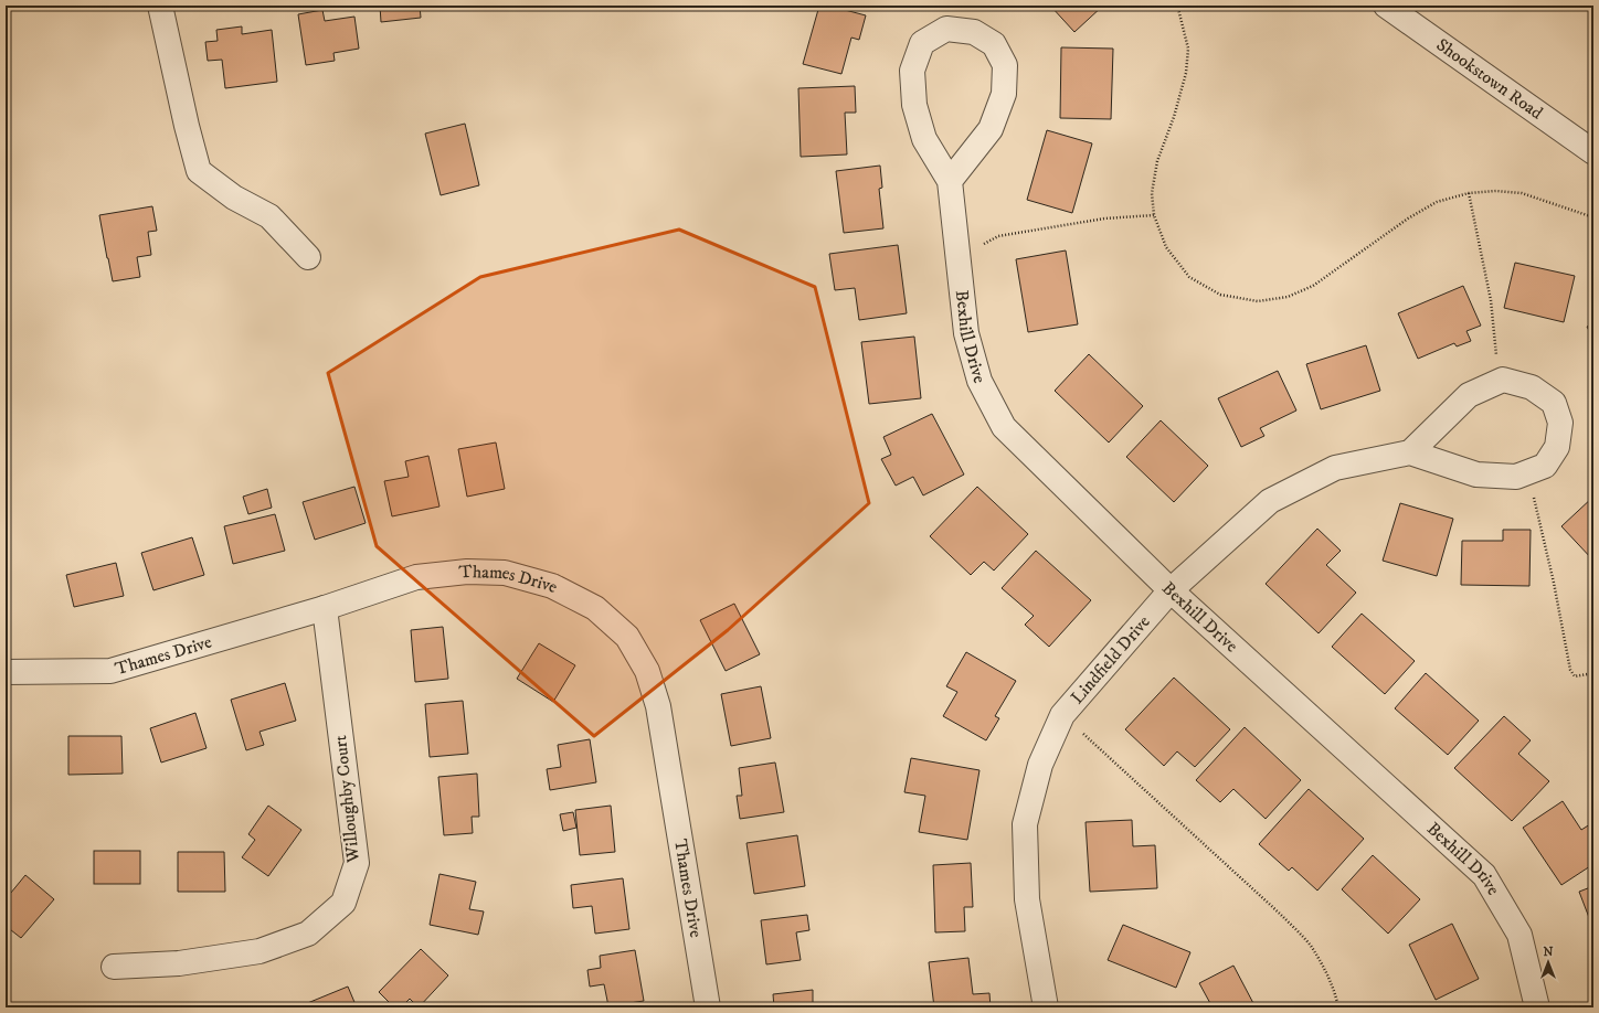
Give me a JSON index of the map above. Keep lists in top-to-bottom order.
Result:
{
  "streets": {
    "street": [
      "Shookstown Road",
      "Bexhill Drive",
      "Thames Drive",
      "Lindfield Drive",
      "Willoughby Court"
    ]
  },
  "crossings": [
    ["Bexhill Drive", "Lindfield Drive"],
    ["Thames Drive", "Willoughby Court"]
  ],
  "north": "top"
}
